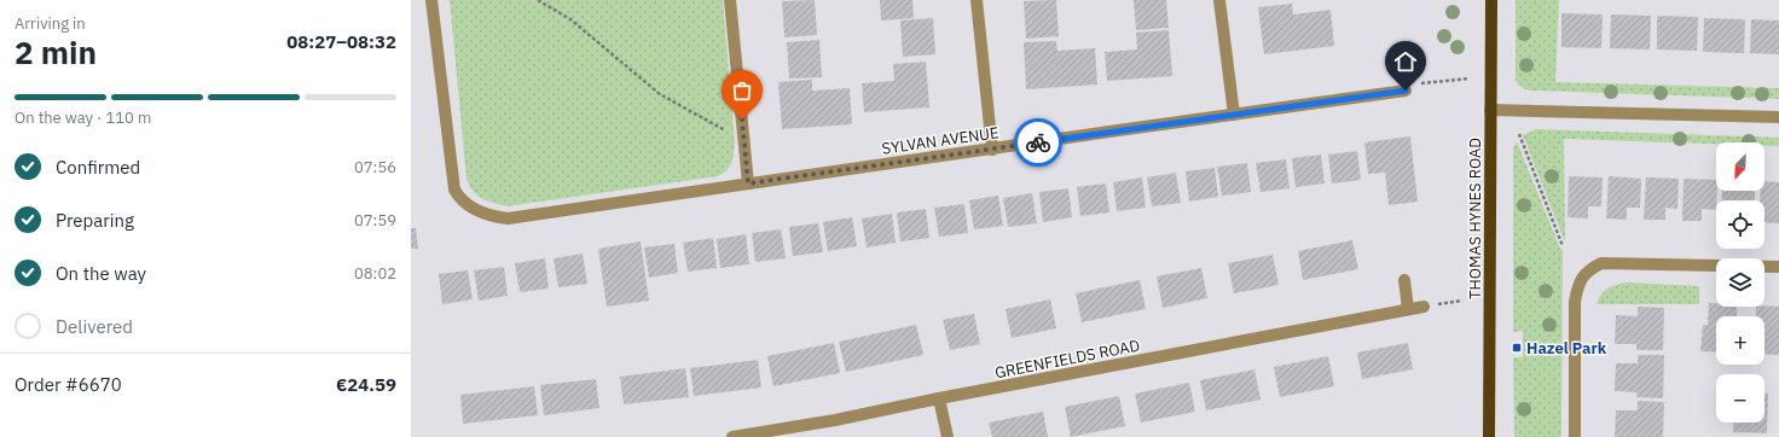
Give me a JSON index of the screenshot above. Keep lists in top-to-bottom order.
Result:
{
  "streets": {
    "main road": ["THOMAS HYNES ROAD"],
    "street": ["SYLVAN AVENUE", "GREENFIELDS ROAD"]
  },
  "places": {
    "transit": ["Hazel Park"]
  },
  "north": "bottom left",
  "page": {
    "heading": ["2 min", "Arriving in", "08:27–08:32"],
    "panel": ["Order #6670", "€24.59"],
    "bar": "On the way · 110 m",
    "list": [
      ["Confirmed", "07:56"],
      ["Preparing", "07:59"],
      ["On the way", "08:02"],
      "Delivered"
    ],
    "map_buttons": ["+", "−"]
  }
}
